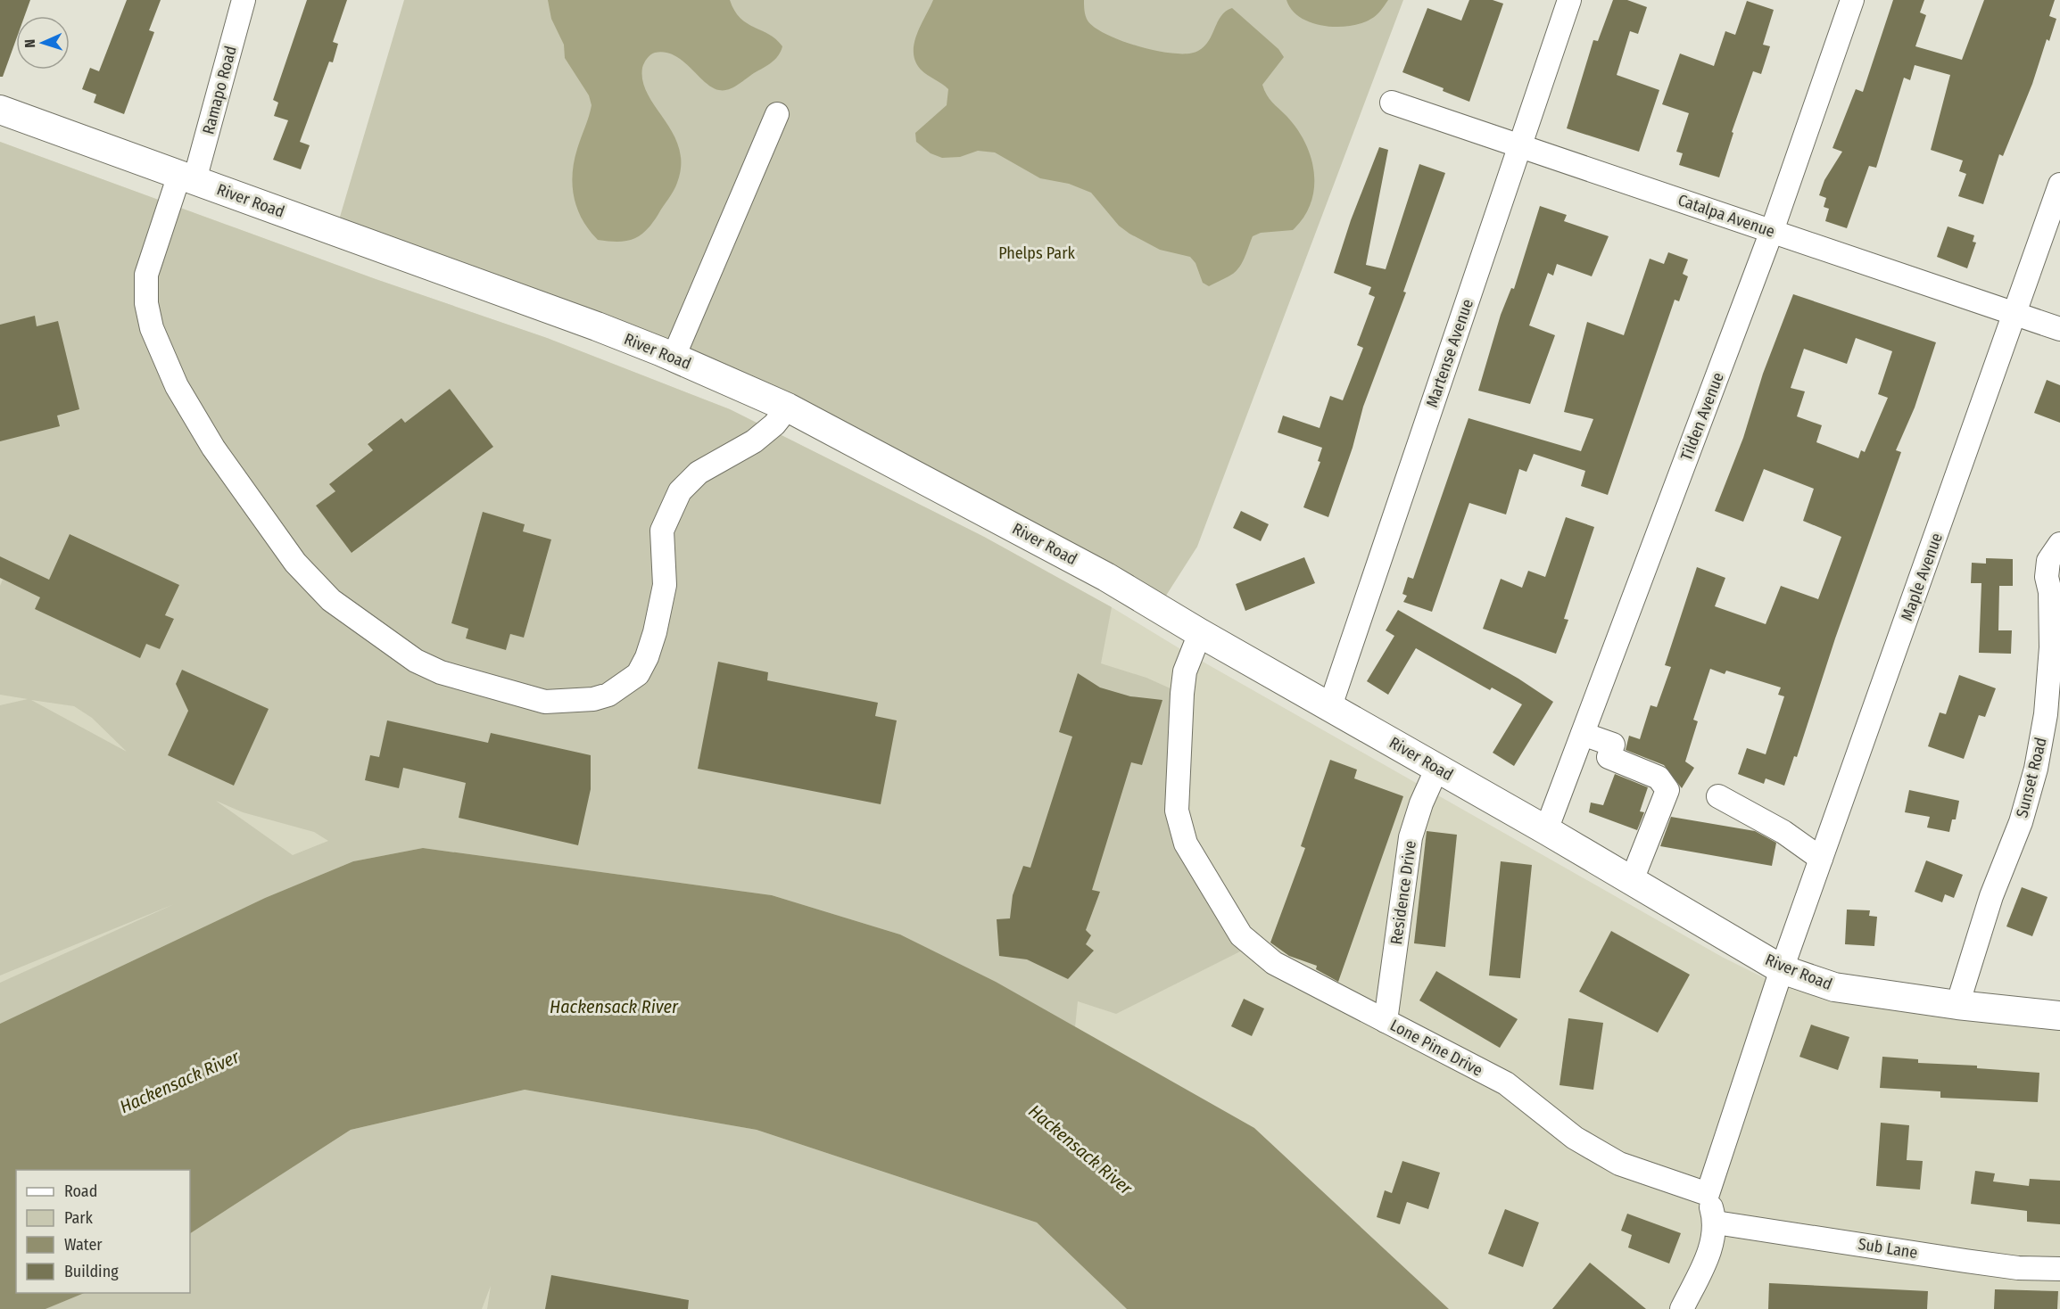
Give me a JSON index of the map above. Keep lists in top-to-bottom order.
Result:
{
  "streets": {
    "main road": ["River Road"],
    "street": [
      "Ramapo Road",
      "Catalpa Avenue",
      "Martense Avenue",
      "Tilden Avenue",
      "Maple Avenue",
      "Sunset Road",
      "Residence Drive",
      "Lone Pine Drive",
      "Sub Lane"
    ]
  },
  "crossings": [
    ["Ramapo Road", "River Road"],
    ["River Road", "Martense Avenue"],
    ["River Road", "Tilden Avenue"],
    ["River Road", "Maple Avenue"],
    ["River Road", "Sunset Road"],
    ["River Road", "Residence Drive"],
    ["River Road", "Lone Pine Drive"],
    ["Catalpa Avenue", "Martense Avenue"],
    ["Catalpa Avenue", "Tilden Avenue"],
    ["Catalpa Avenue", "Maple Avenue"],
    ["Residence Drive", "Lone Pine Drive"]
  ],
  "water": ["Hackensack River"],
  "parks": ["Phelps Park"],
  "legend": [
    "Road",
    "Park",
    "Water",
    "Building"
  ],
  "north": "left"
}
